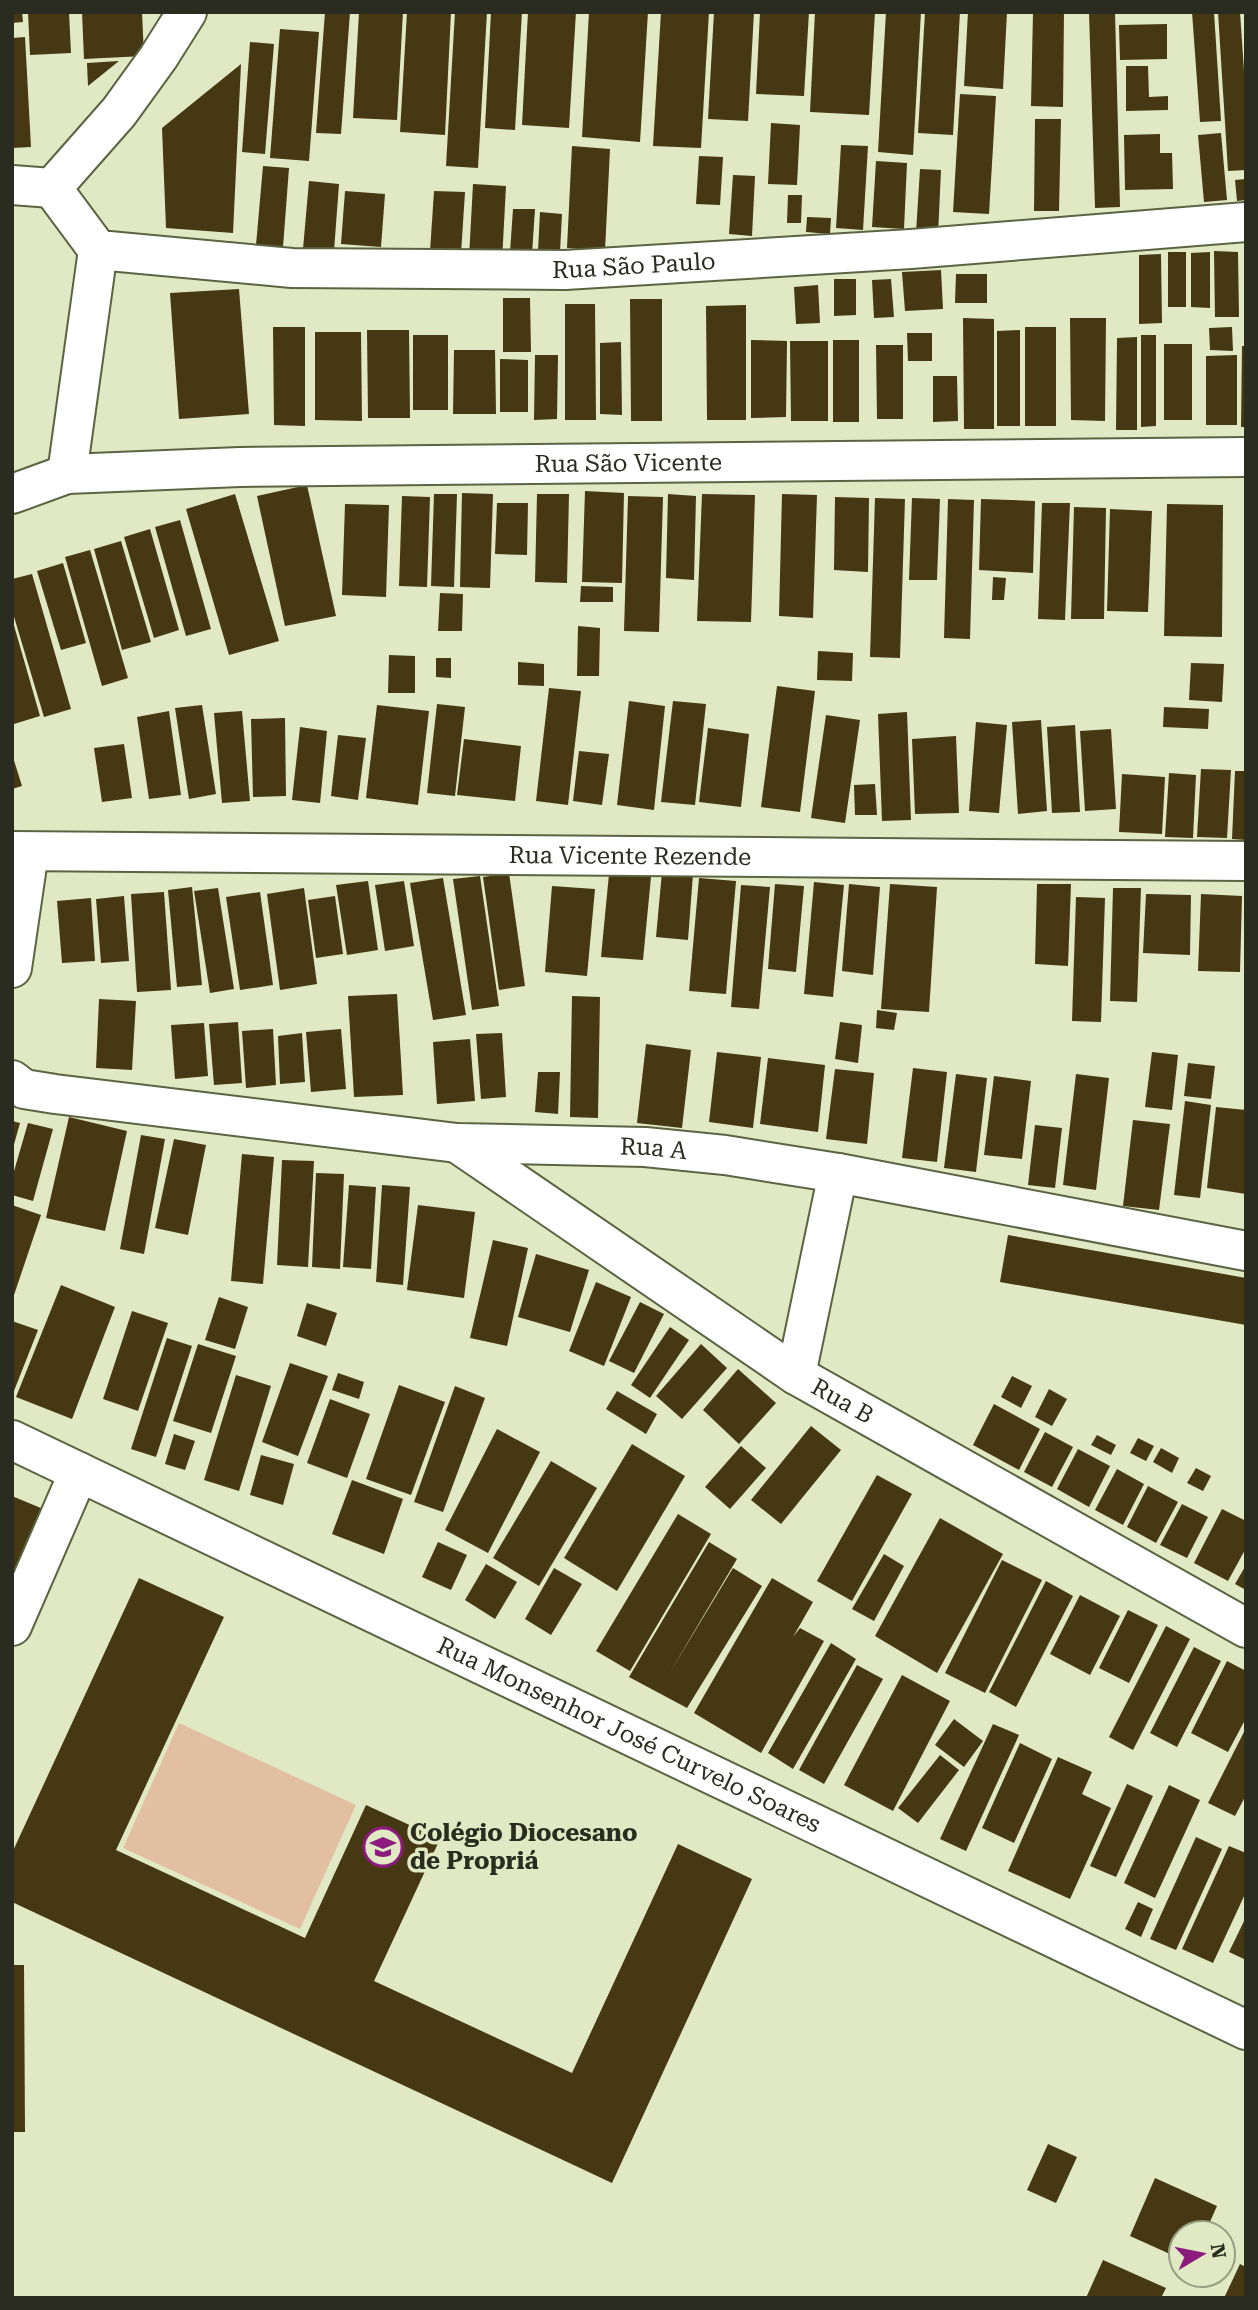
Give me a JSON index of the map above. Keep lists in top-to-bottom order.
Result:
{
  "streets": {
    "street": [
      "Rua São Paulo",
      "Rua São Vicente",
      "Rua Vicente Rezende",
      "Rua A",
      "Rua B",
      "Rua Monsenhor José Curvelo Soares"
    ]
  },
  "crossings": [
    ["Rua A", "Rua B"]
  ],
  "places": {
    "school or university": ["Colégio Diocesano de Propriá"]
  },
  "north": "right"
}
